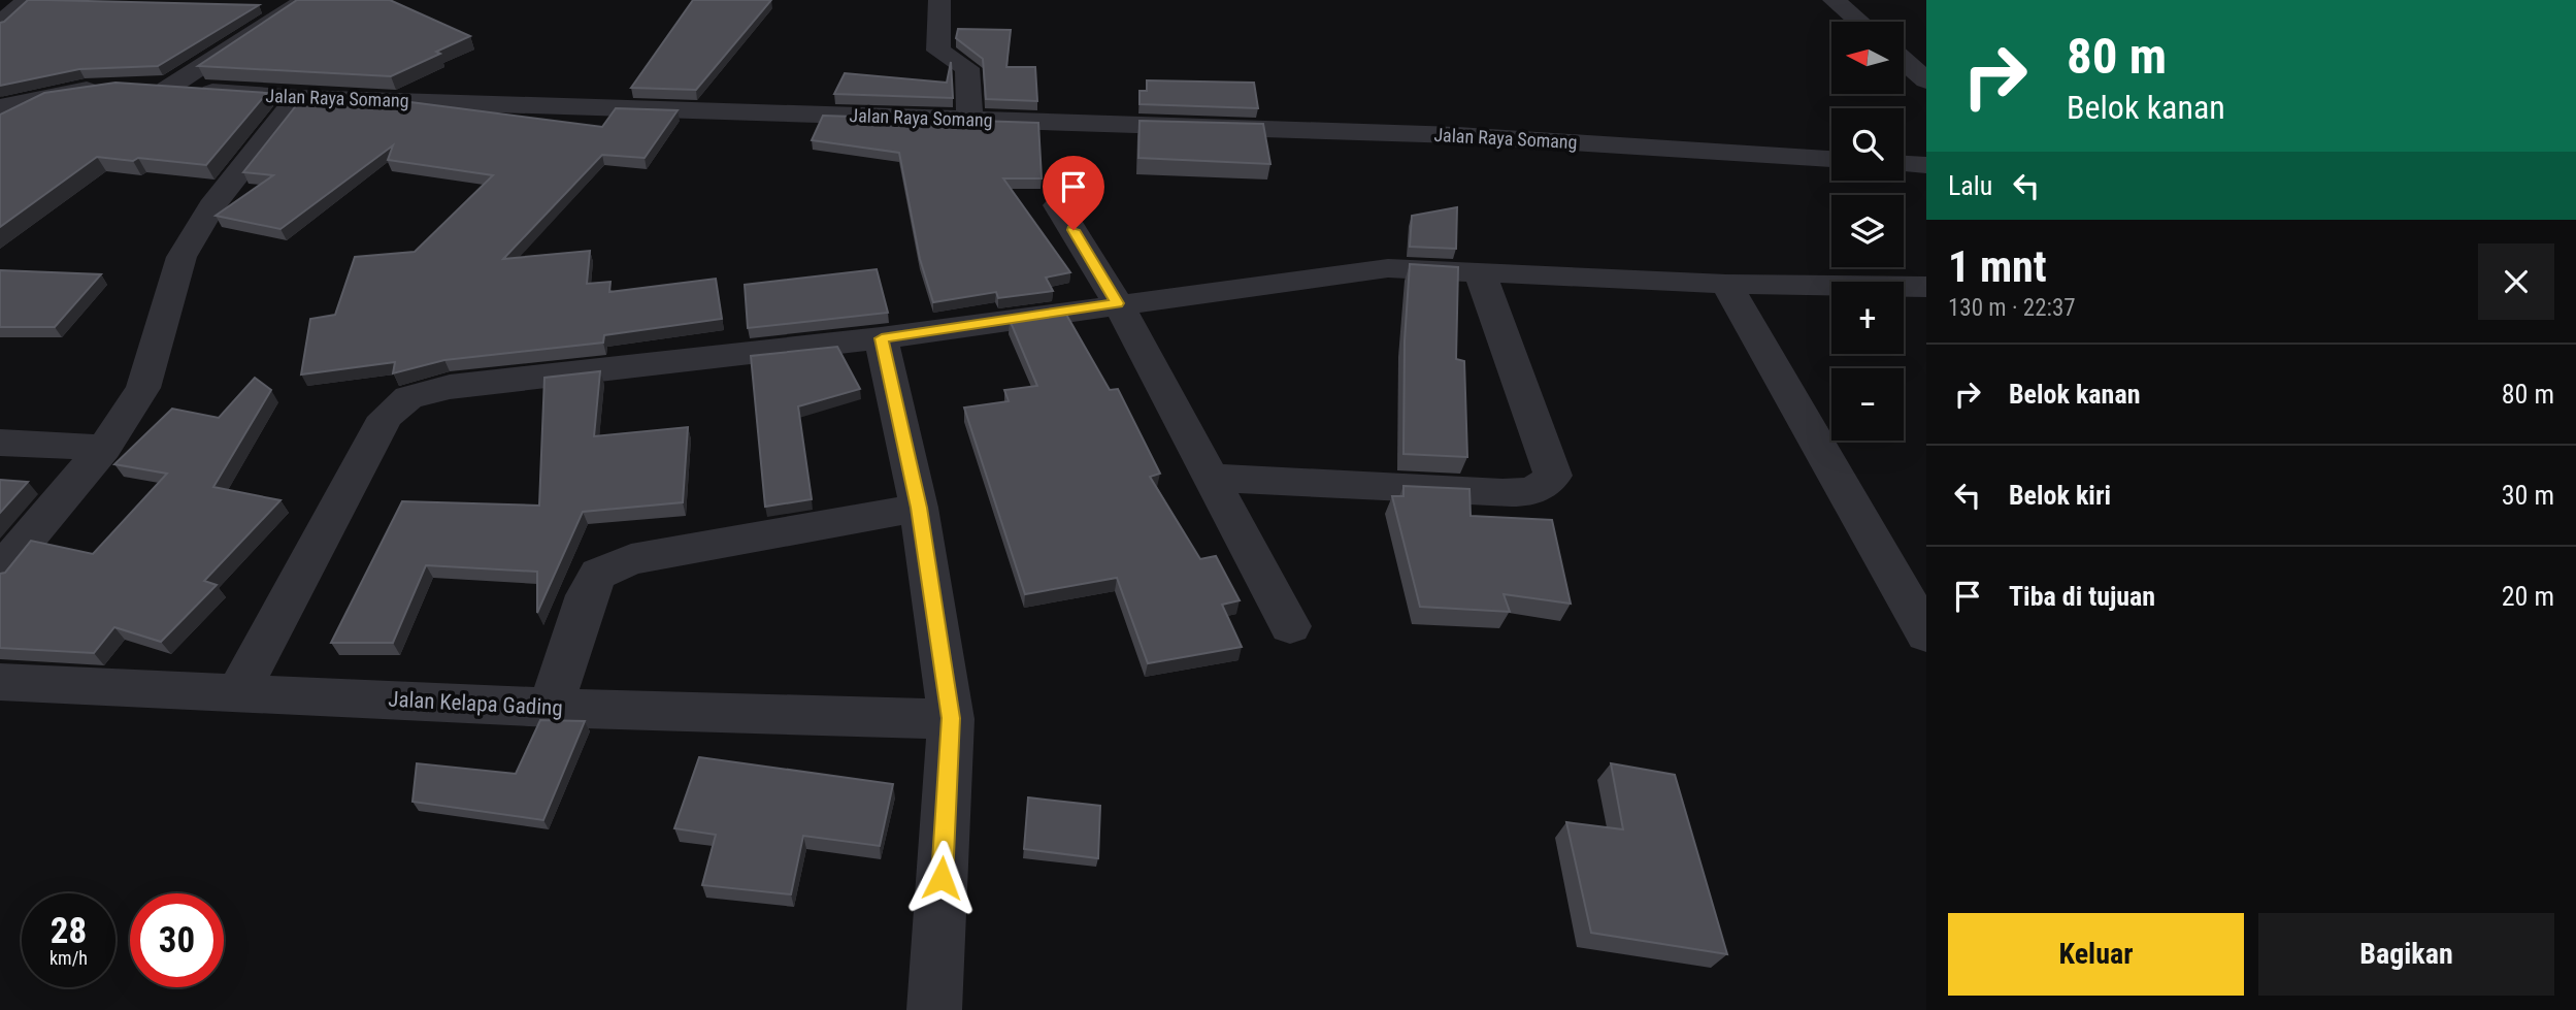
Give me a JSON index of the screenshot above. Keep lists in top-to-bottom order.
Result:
{
  "streets": {
    "street": ["Jalan Raya Somang", "Jalan Kelapa Gading"]
  },
  "north": "left",
  "page": {
    "turn": ["80 m", "Belok kanan"],
    "map_buttons": ["+", "−"],
    "then": "Lalu",
    "heading": ["1 mnt", "130 m · 22:37"],
    "list": [
      {
        "name": "Belok kanan",
        "value": "80 m"
      },
      {
        "name": "Belok kiri",
        "value": "30 m"
      },
      {
        "name": "Tiba di tujuan",
        "value": "20 m"
      }
    ],
    "speed": "28 km/h",
    "limit": "30",
    "buttons": ["Keluar", "Bagikan"]
  }
}
